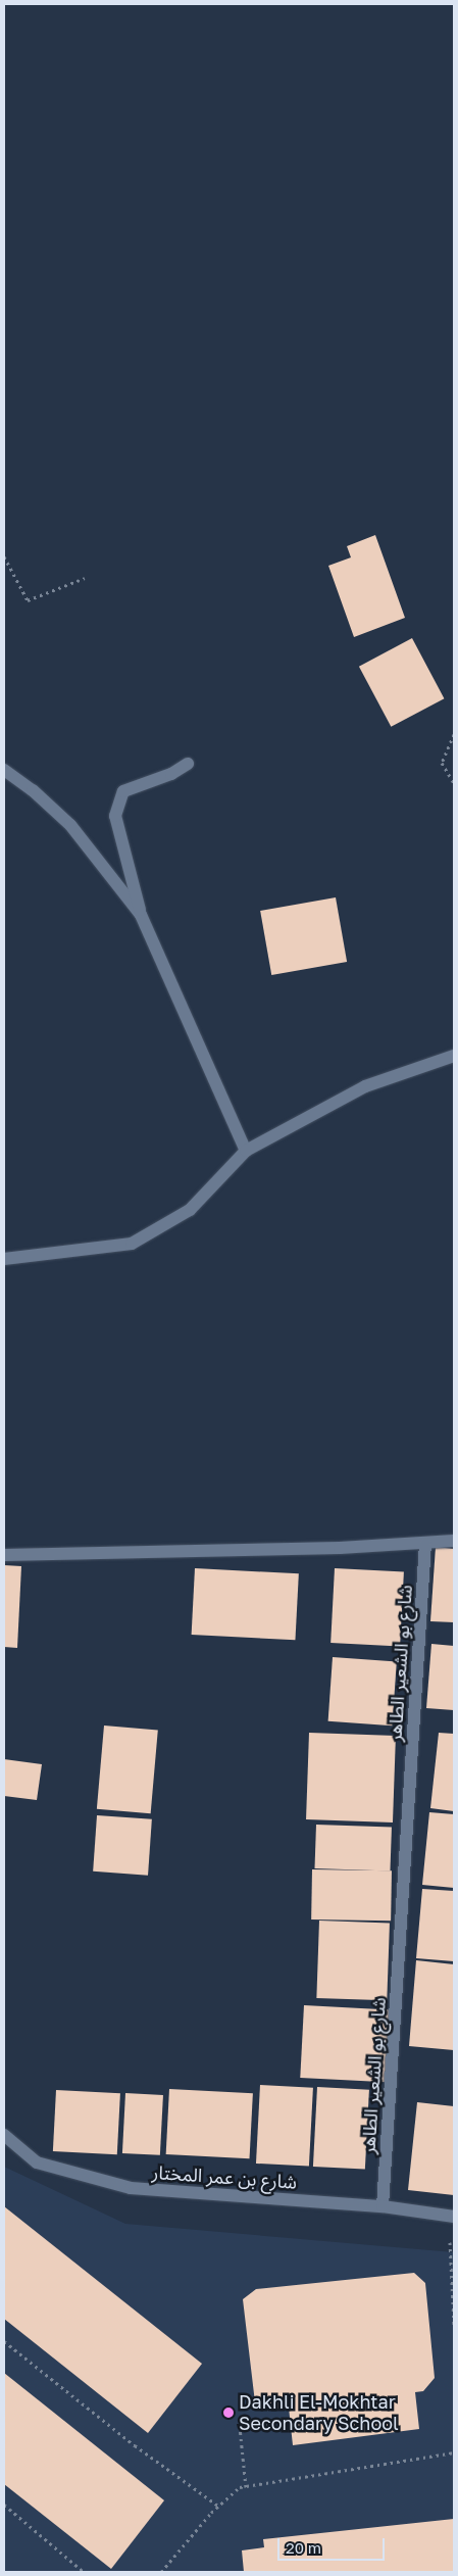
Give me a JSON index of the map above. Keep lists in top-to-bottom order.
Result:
{
  "streets": {
    "street": ["شارع بو الشعير الطاهر", "شارع بن عمر المختار"]
  },
  "crossings": [
    ["شارع بو الشعير الطاهر", "شارع بن عمر المختار"]
  ],
  "places": ["Dakhli El-Mokhtar Secondary School"],
  "scale_bar": "20 m"
}
